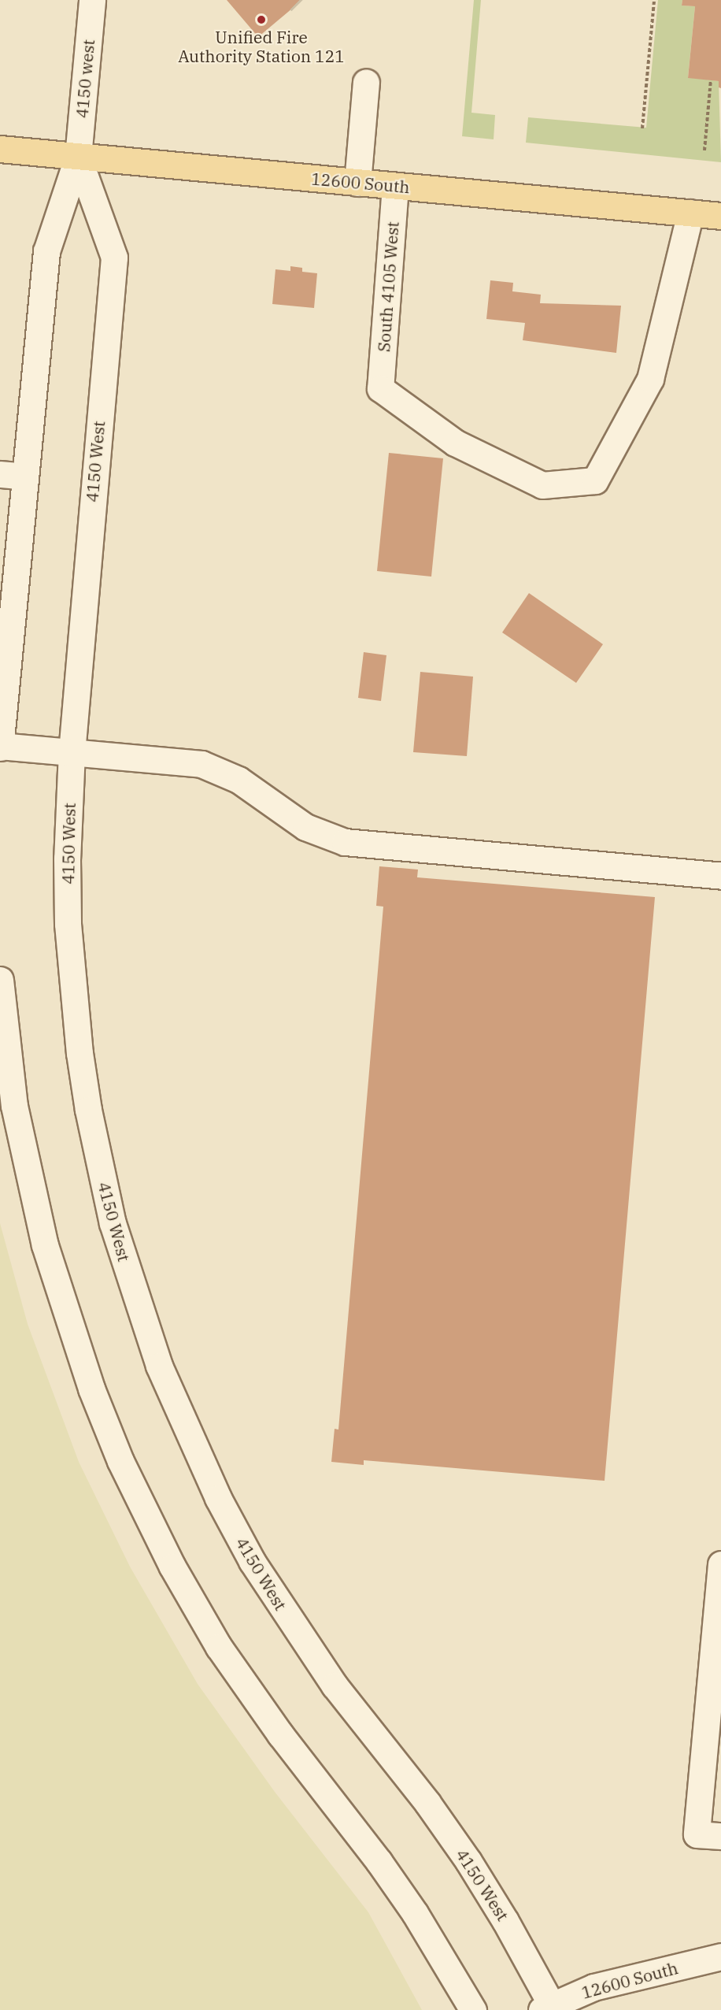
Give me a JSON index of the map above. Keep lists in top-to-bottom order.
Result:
{
  "streets": {
    "main road": ["12600 South"],
    "street": ["4150 west", "South 4105 West", "4150 West"]
  },
  "crossings": [
    ["4150 west", "12600 South"],
    ["4150 west", "4150 West"],
    ["12600 South", "South 4105 West"],
    ["12600 South", "4150 West"]
  ],
  "places": ["Unified Fire Authority Station 121"]
}
